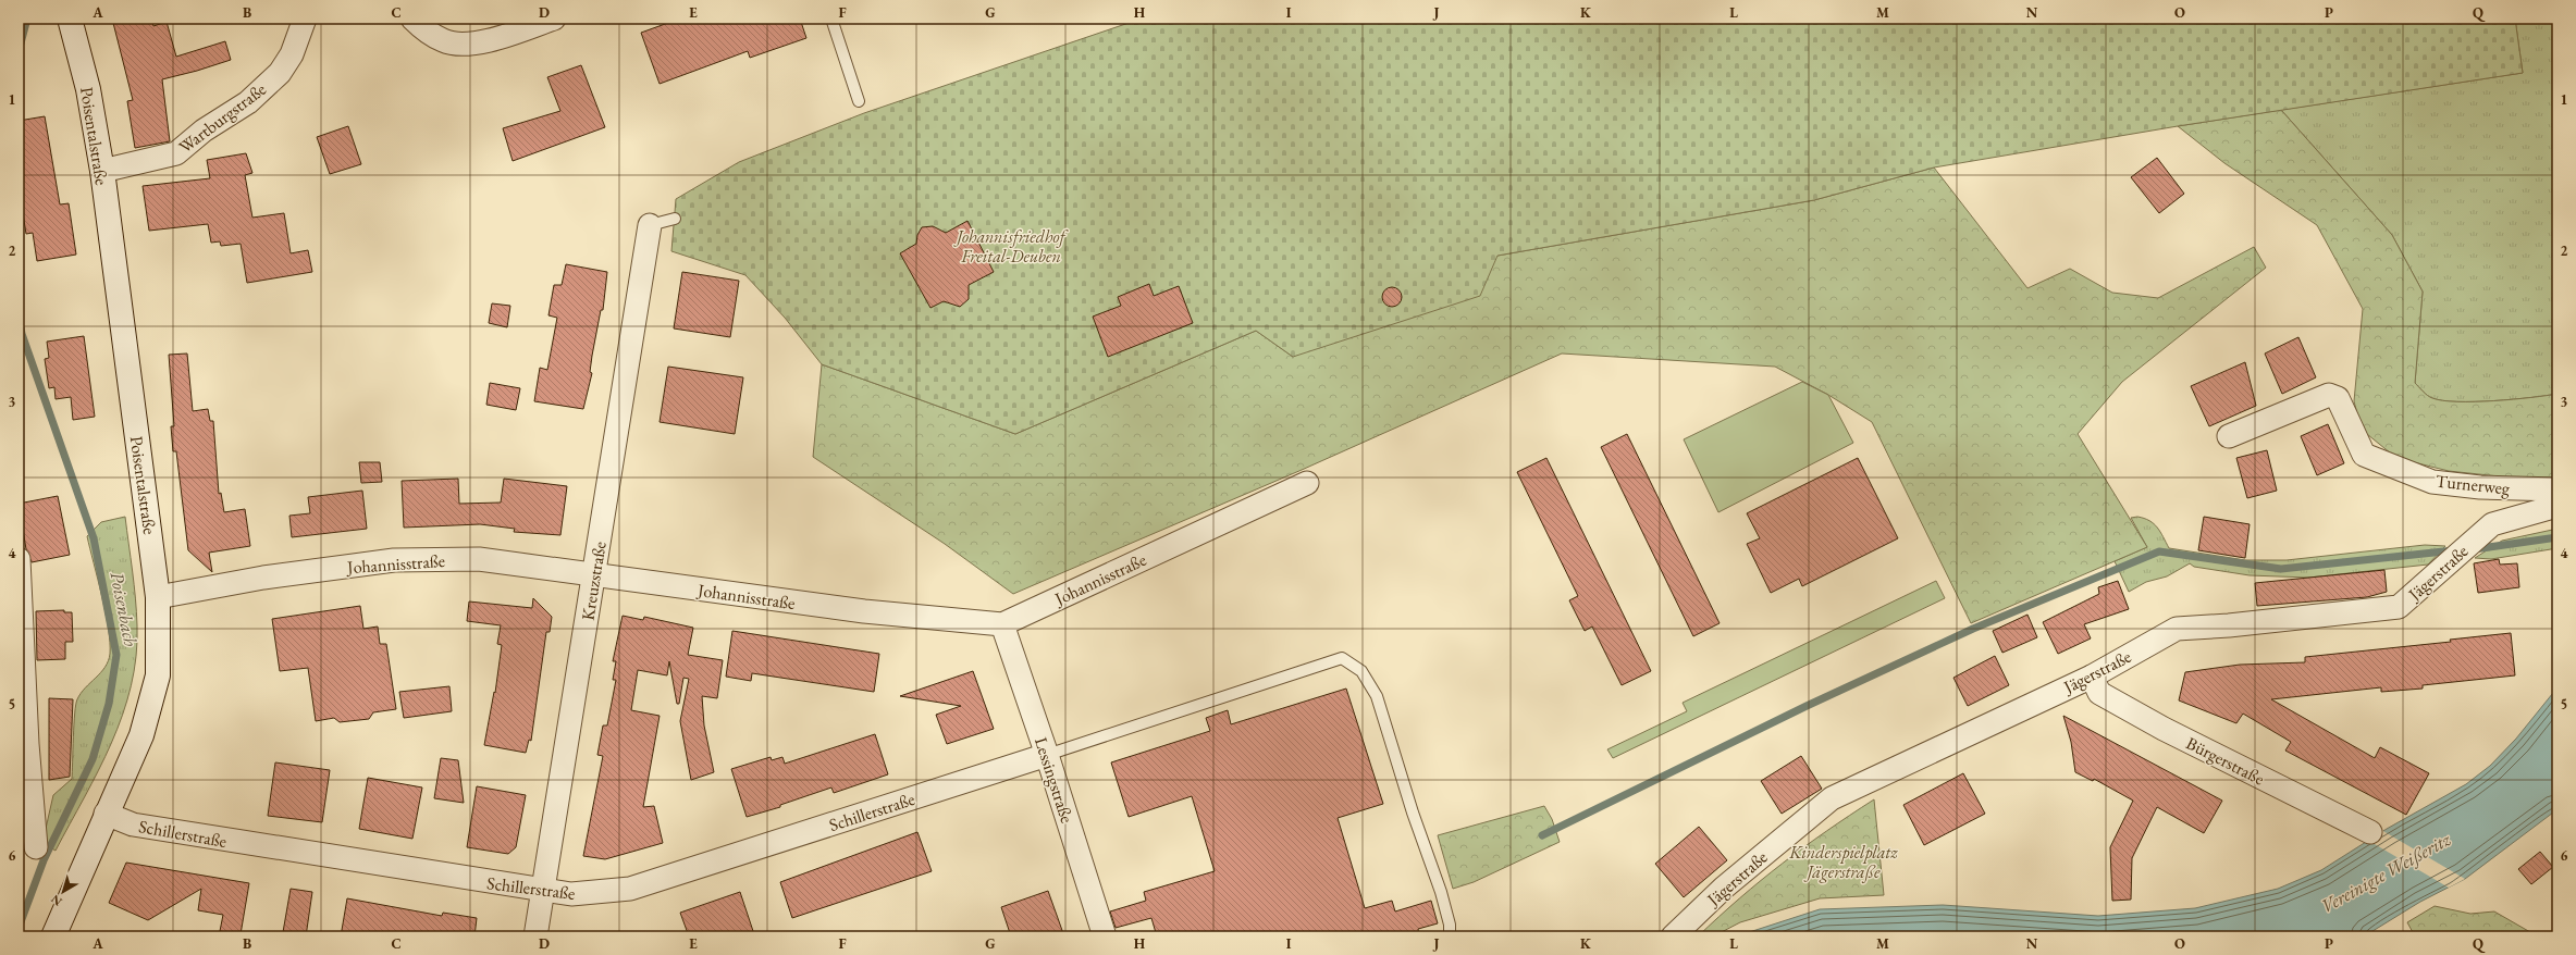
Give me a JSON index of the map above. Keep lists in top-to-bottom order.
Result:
{
  "streets": {
    "main road": ["Poisentalstraße"],
    "street": [
      "Wartburgstraße",
      "Turnerweg",
      "Johannisstraße",
      "Jägerstraße",
      "Kreuzstraße",
      "Bürgerstraße",
      "Lessingstraße",
      "Schillerstraße"
    ]
  },
  "crossings": [
    ["Wartburgstraße", "Poisentalstraße"],
    ["Poisentalstraße", "Johannisstraße"],
    ["Poisentalstraße", "Schillerstraße"],
    ["Johannisstraße", "Kreuzstraße"],
    ["Johannisstraße", "Lessingstraße"],
    ["Jägerstraße", "Bürgerstraße"],
    ["Kreuzstraße", "Schillerstraße"],
    ["Lessingstraße", "Schillerstraße"]
  ],
  "water": ["Poisenbach", "Vereinigte Weißeritz"],
  "parks": ["Johannisfriedhof Freital-Deuben", "Kinderspielplatz Jägerstraße"],
  "north": "bottom left",
  "grid": {
    "columns": [
      "A",
      "B",
      "C",
      "D",
      "E",
      "F",
      "G",
      "H",
      "I",
      "J",
      "K",
      "L",
      "M",
      "N",
      "O",
      "P",
      "Q"
    ],
    "rows": [
      "1",
      "2",
      "3",
      "4",
      "5",
      "6"
    ]
  }
}
